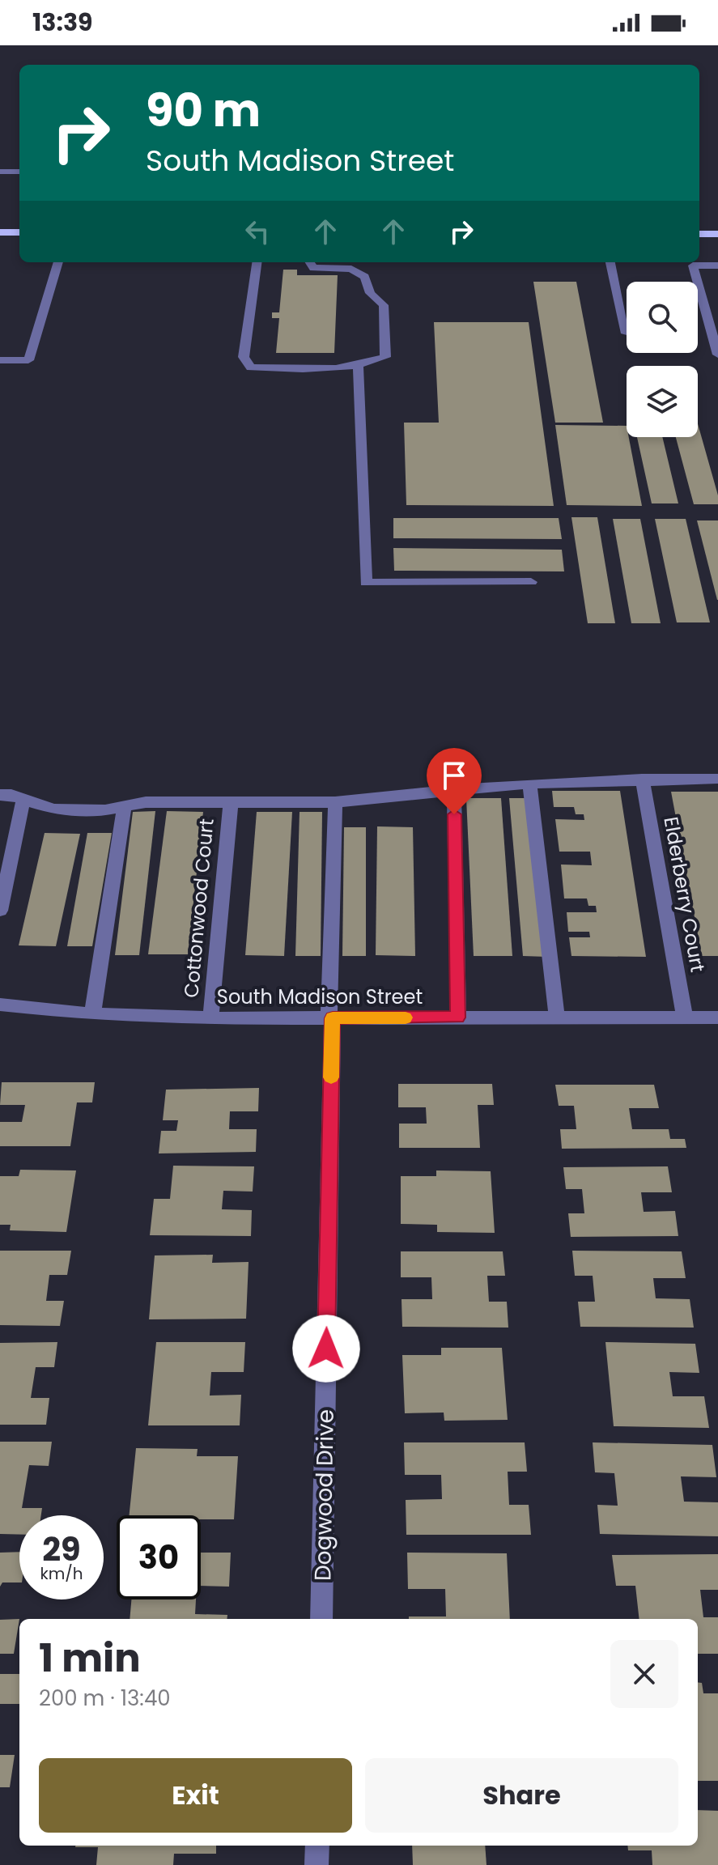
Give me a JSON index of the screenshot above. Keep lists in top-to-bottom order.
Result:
{
  "streets": {
    "street": [
      "Elderberry Court",
      "Cottonwood Court",
      "South Madison Street",
      "Dogwood Drive"
    ]
  },
  "crossings": [
    ["Elderberry Court", "South Madison Street"],
    ["Cottonwood Court", "South Madison Street"],
    ["South Madison Street", "Dogwood Drive"]
  ],
  "page": {
    "status": "13:39",
    "turn": ["90 m", "South Madison Street"],
    "speed": "29 km/h",
    "limit": "30",
    "heading": ["1 min", "200 m · 13:40"],
    "buttons": ["Exit", "Share"]
  }
}
